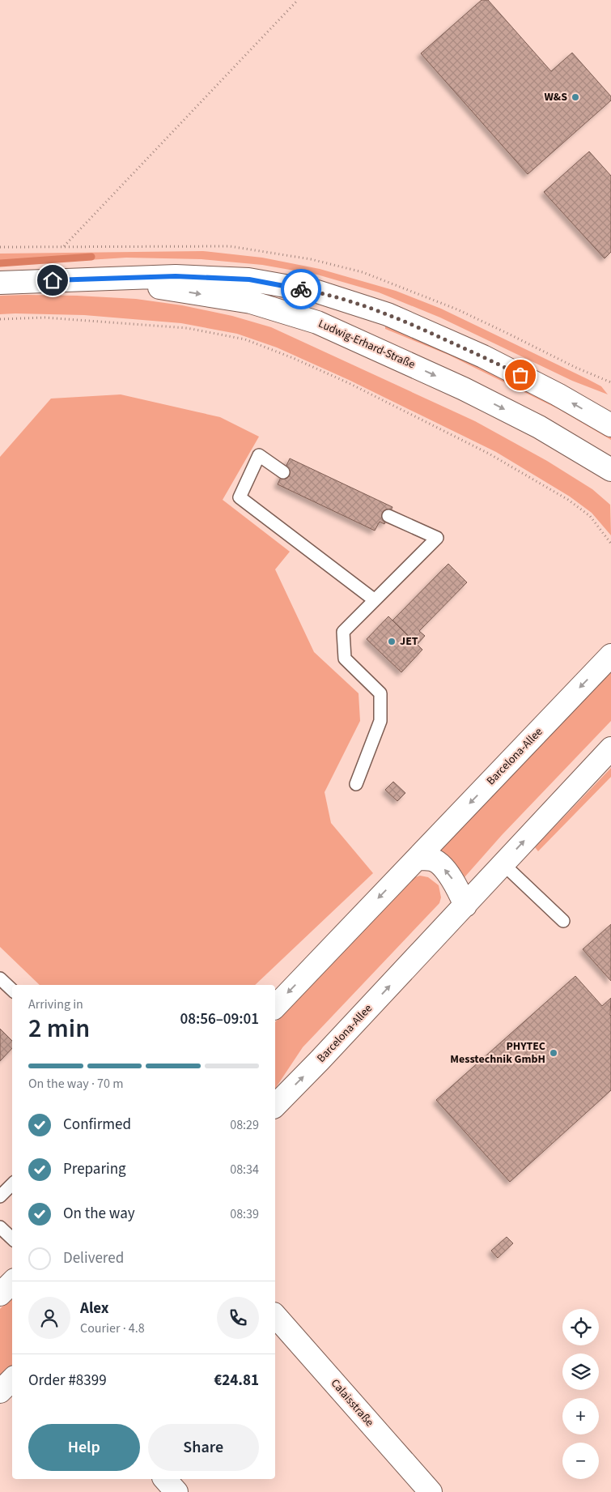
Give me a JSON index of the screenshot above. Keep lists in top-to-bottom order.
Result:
{
  "streets": {
    "street": ["Ludwig-Erhard-Straße", "Barcelona-Allee", "Calaisstraße"]
  },
  "places": ["W&S", "JET", "PHYTEC Messtechnik GmbH"],
  "page": {
    "heading": ["2 min", "Arriving in", "08:56–09:01"],
    "panel": [
      "Alex",
      "Courier · 4.8",
      "Order #8399",
      "€24.81"
    ],
    "bar": "On the way · 70 m",
    "list": [
      ["Confirmed", "08:29"],
      ["Preparing", "08:34"],
      ["On the way", "08:39"],
      "Delivered"
    ],
    "map_buttons": ["+", "−"],
    "buttons": ["Help", "Share"]
  }
}
